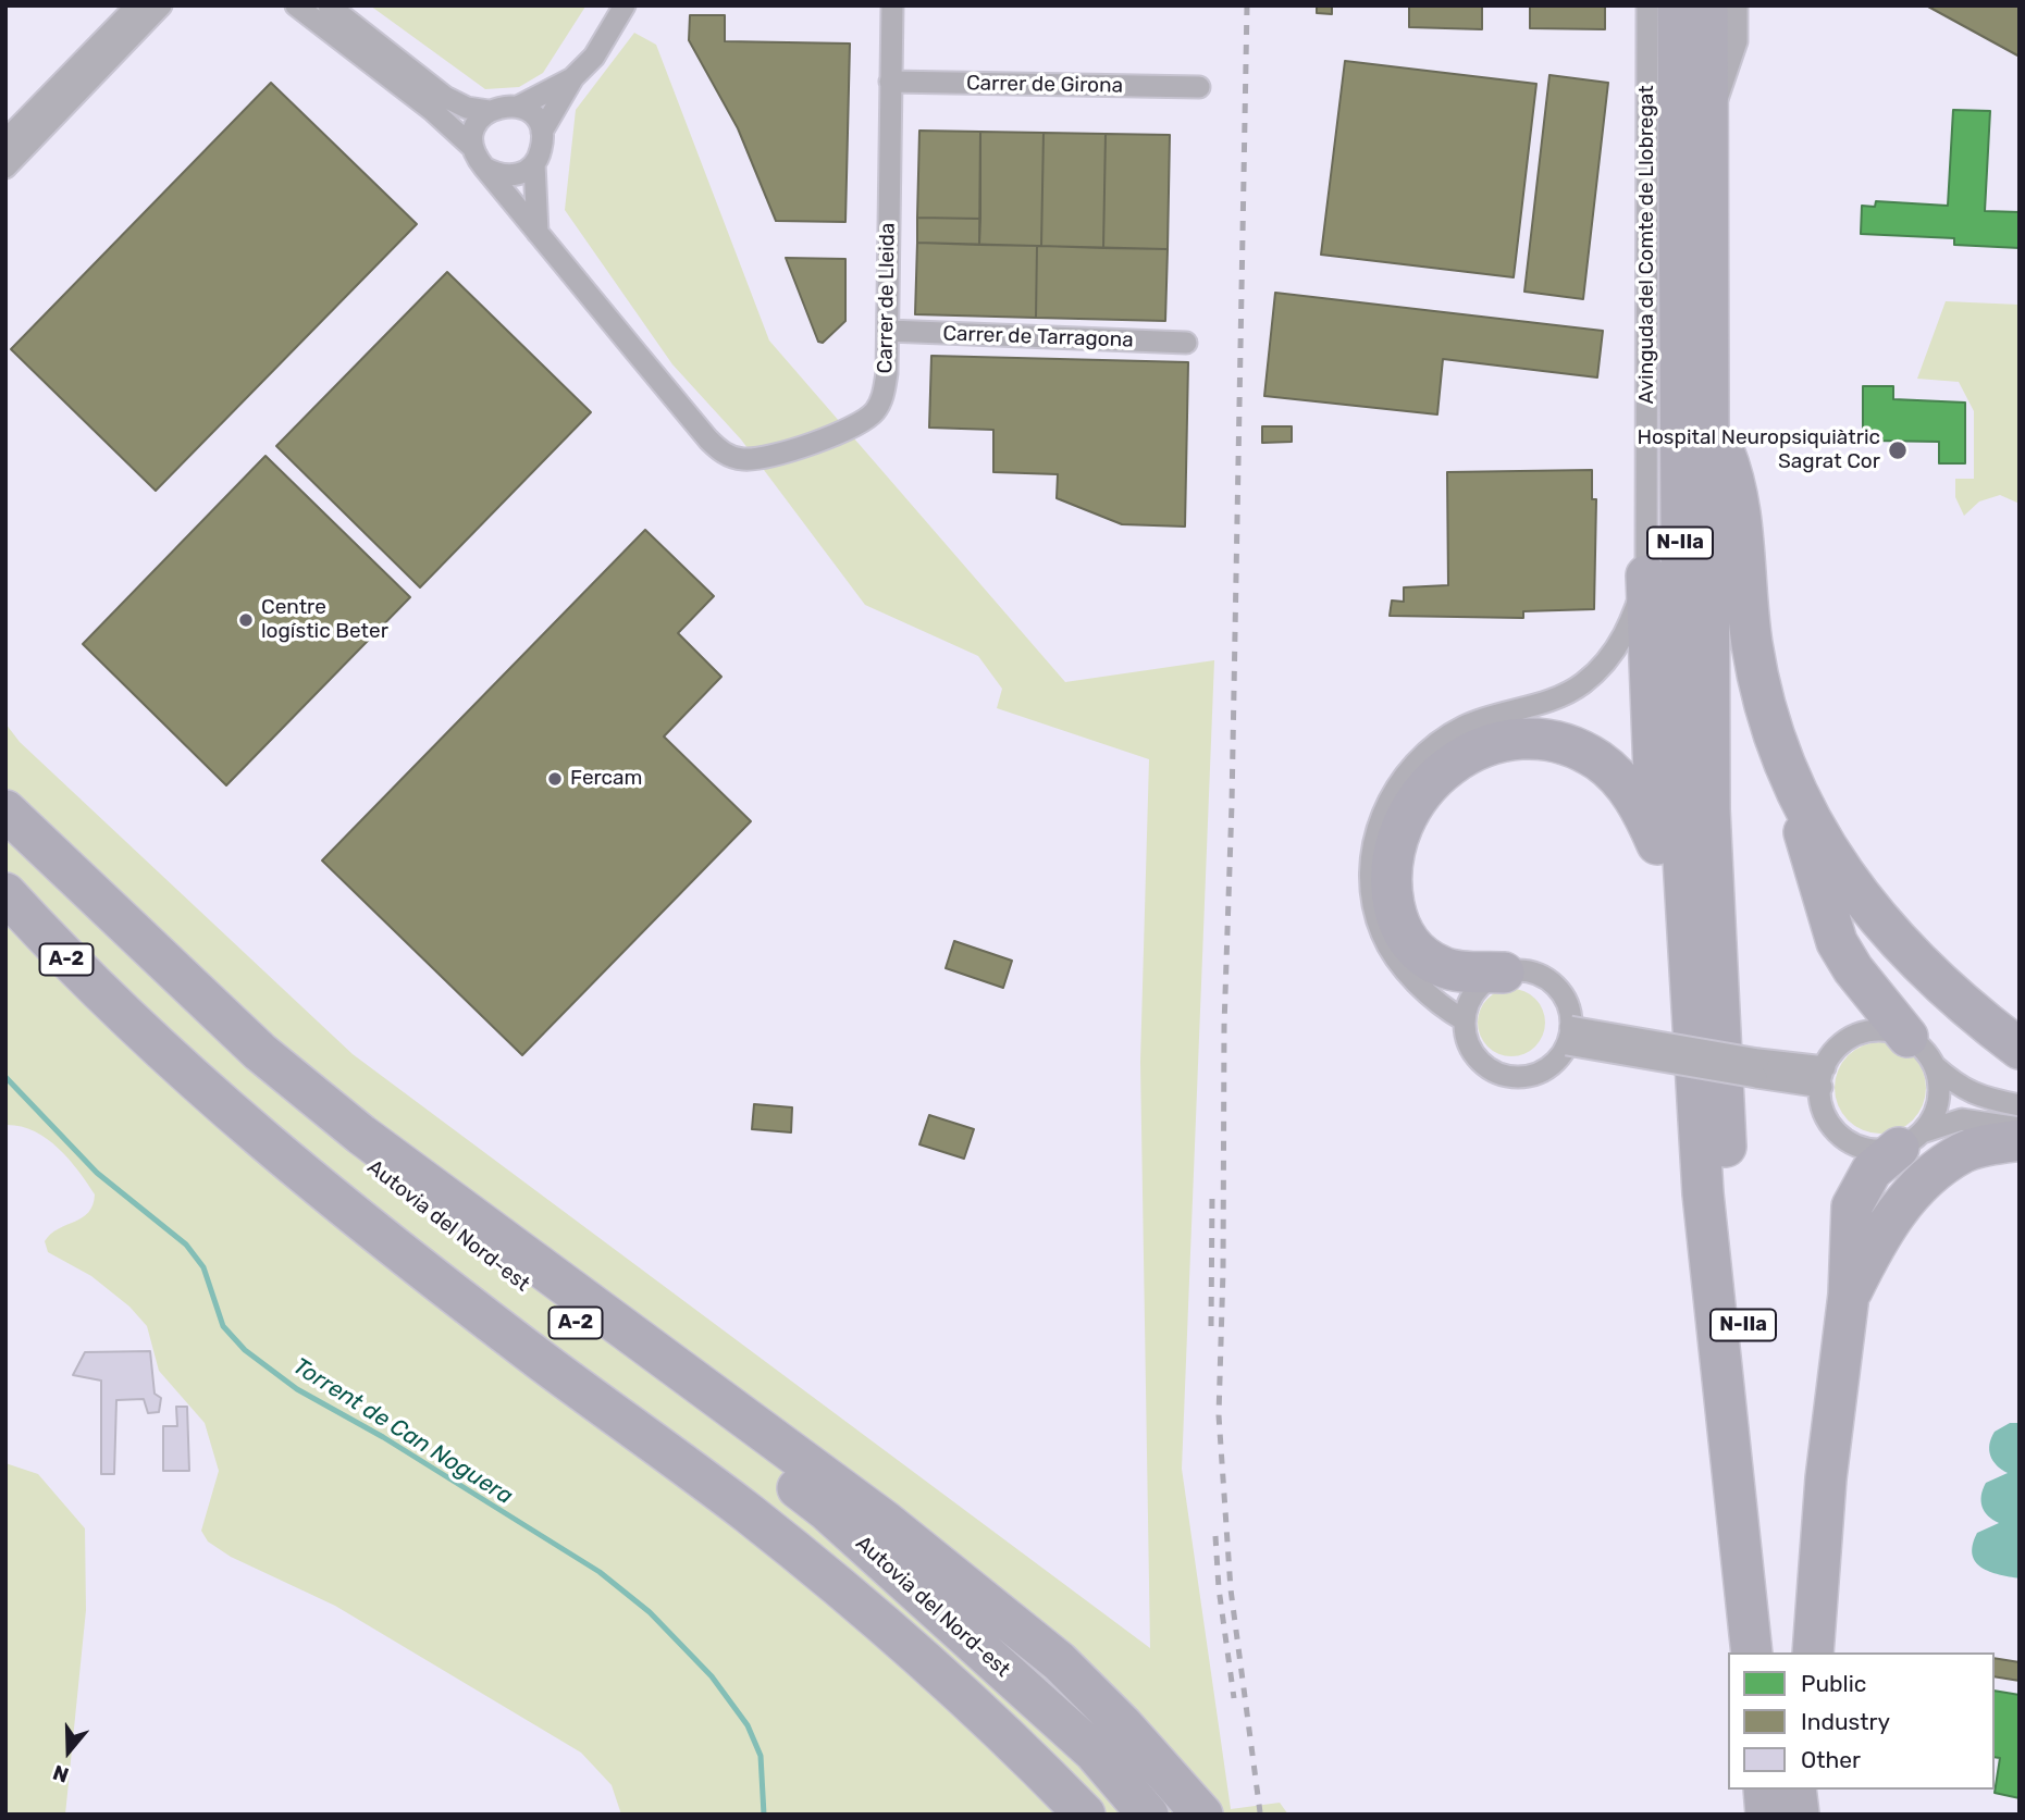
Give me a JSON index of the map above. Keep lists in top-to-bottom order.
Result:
{
  "streets": {
    "highway": ["N-IIa", "A-2", "Autovia del Nord-est"],
    "street": [
      "Carrer de Girona",
      "Avinguda del Comte de Llobregat",
      "Carrer de Lleida",
      "Carrer de Tarragona"
    ]
  },
  "crossings": [
    ["Carrer de Girona", "Carrer de Lleida"],
    ["Carrer de Lleida", "Carrer de Tarragona"]
  ],
  "water": ["Torrent de Can Noguera"],
  "places": ["Hospital Neuropsiquiàtric Sagrat Cor", "Centre logístic Beter", "Fercam"],
  "legend": ["Public", "Industry", "Other"],
  "north": "bottom"
}
